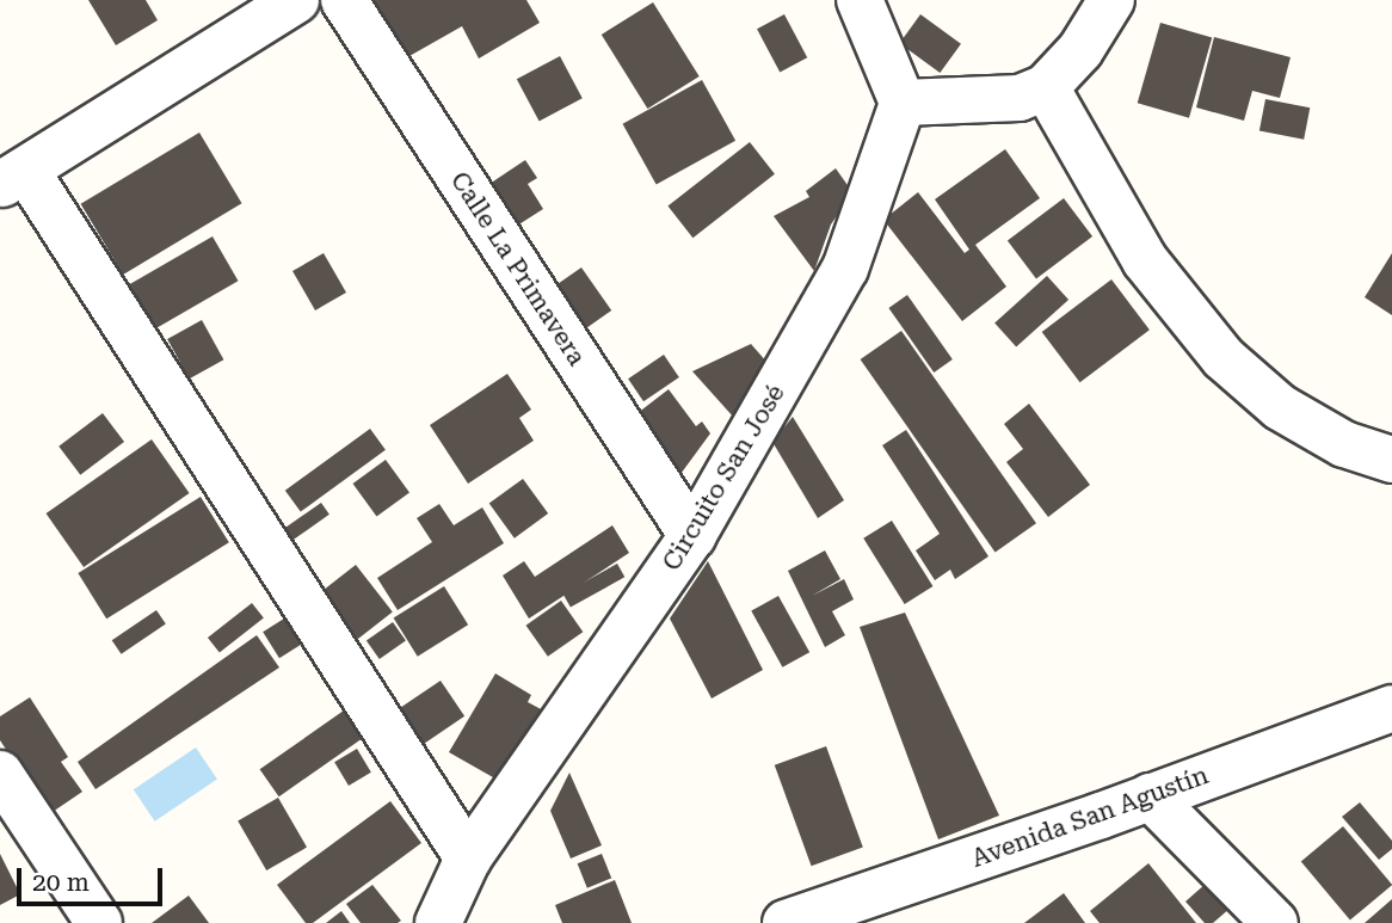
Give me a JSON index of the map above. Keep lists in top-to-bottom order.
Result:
{
  "streets": {
    "street": ["Calle La Primavera", "Circuito San José", "Avenida San Agustín"]
  },
  "crossings": [
    ["Calle La Primavera", "Circuito San José"]
  ],
  "scale_bar": "20 m"
}
